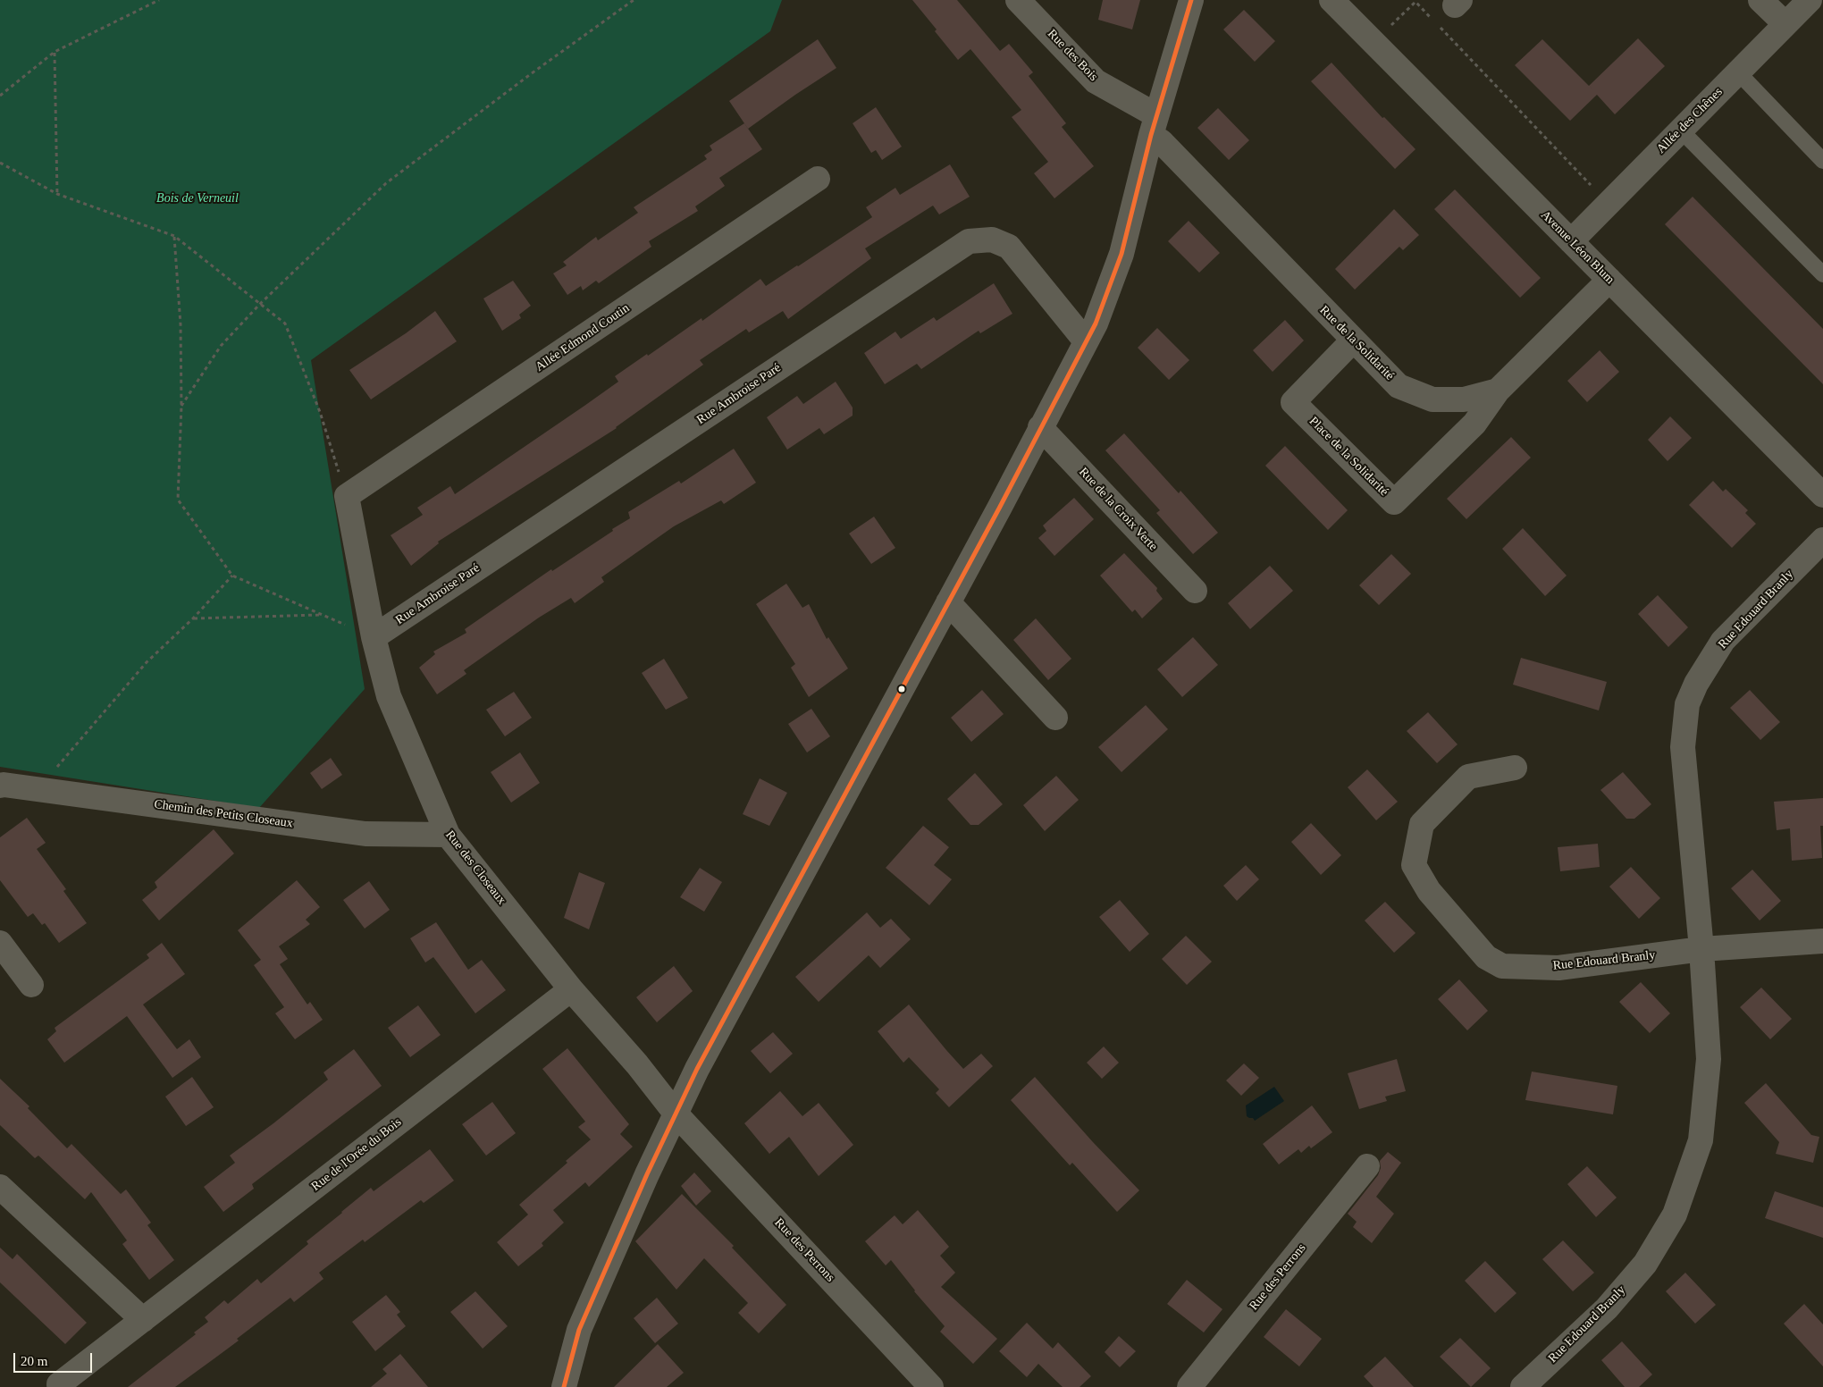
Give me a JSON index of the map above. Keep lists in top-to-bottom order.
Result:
{
  "streets": {
    "street": [
      "Rue des Bois",
      "Allée des Chênes",
      "Avenue Léon Blum",
      "Allée Edmond Coutin",
      "Rue de la Solidarité",
      "Rue Ambroise Paré",
      "Place de la Solidarité",
      "Rue de la Croix Verte",
      "Rue Edouard Branly",
      "Chemin des Petits Closeaux",
      "Rue des Closeaux",
      "Rue de l'Orée du Bois",
      "Rue des Perrons"
    ]
  },
  "crossings": [
    ["Rue des Bois", "Rue de la Solidarité"],
    ["Allée des Chênes", "Avenue Léon Blum"],
    ["Allée Edmond Coutin", "Rue des Closeaux"],
    ["Rue de la Solidarité", "Place de la Solidarité"],
    ["Rue Ambroise Paré", "Rue des Closeaux"],
    ["Chemin des Petits Closeaux", "Rue des Closeaux"],
    ["Rue des Closeaux", "Rue de l'Orée du Bois"],
    ["Rue des Closeaux", "Rue des Perrons"]
  ],
  "parks": ["Bois de Verneuil"],
  "scale_bar": "20 m"
}
